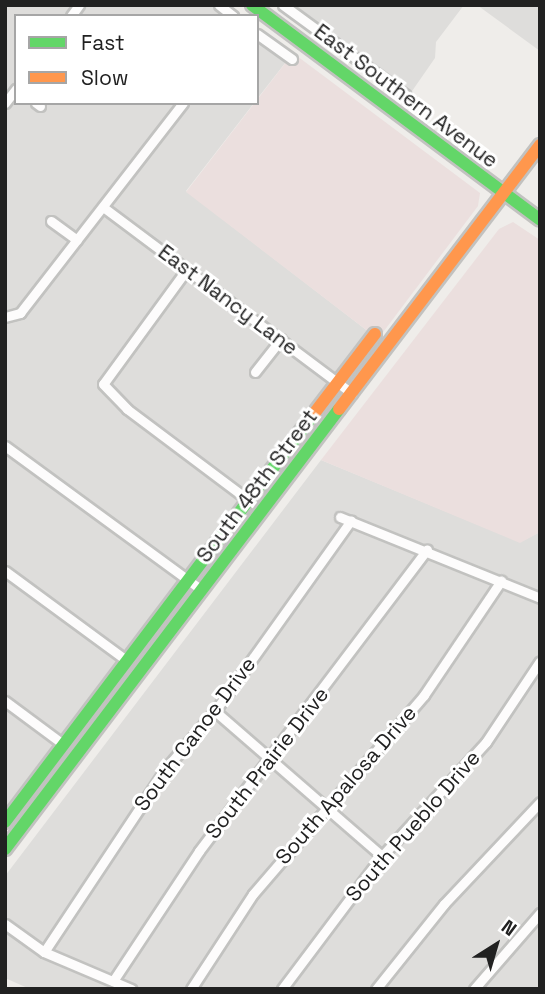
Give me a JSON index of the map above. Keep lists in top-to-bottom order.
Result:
{
  "streets": {
    "main road": ["East Southern Avenue", "South 48th Street"],
    "street": [
      "East Nancy Lane",
      "South Canoe Drive",
      "South Prairie Drive",
      "South Apalosa Drive",
      "South Pueblo Drive"
    ]
  },
  "crossings": [
    ["East Southern Avenue", "South 48th Street"],
    ["East Nancy Lane", "South 48th Street"]
  ],
  "legend": ["Fast", "Slow"],
  "north": "top right"
}
